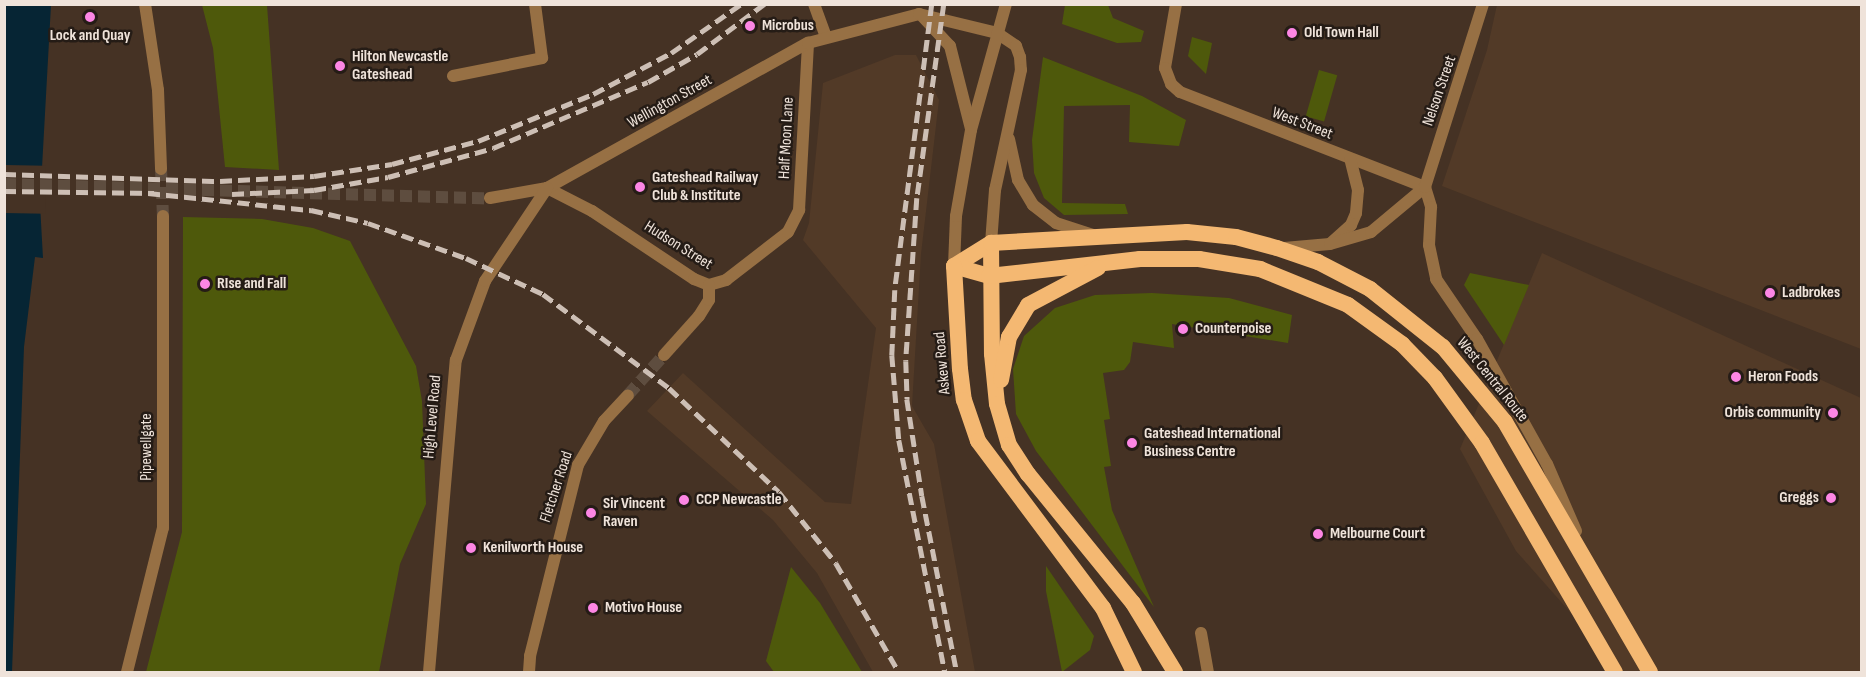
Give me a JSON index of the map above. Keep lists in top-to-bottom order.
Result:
{
  "streets": {
    "highway": ["Askew Road", "West Central Route"],
    "street": [
      "Nelson Street",
      "Wellington Street",
      "West Street",
      "Half Moon Lane",
      "Hudson Street",
      "High Level Road",
      "Pipewellgate",
      "Fletcher Road"
    ]
  },
  "crossings": [
    ["Nelson Street", "West Street"],
    ["Wellington Street", "Half Moon Lane"],
    ["Wellington Street", "Hudson Street"],
    ["Wellington Street", "High Level Road"],
    ["Half Moon Lane", "Hudson Street"],
    ["Hudson Street", "High Level Road"],
    ["Askew Road", "West Central Route"]
  ],
  "places": [
    "Lock and Quay",
    "Microbus",
    "Old Town Hall",
    "Hilton Newcastle Gateshead",
    "Gateshead Railway Club & Institute",
    "RIse and Fall",
    "Ladbrokes",
    "Counterpoise",
    "Heron Foods",
    "Orbis community",
    "Gateshead International Business Centre",
    "Greggs",
    "CCP Newcastle",
    "Sir Vincent Raven",
    "Melbourne Court",
    "Kenilworth House",
    "Motivo House"
  ]
}
